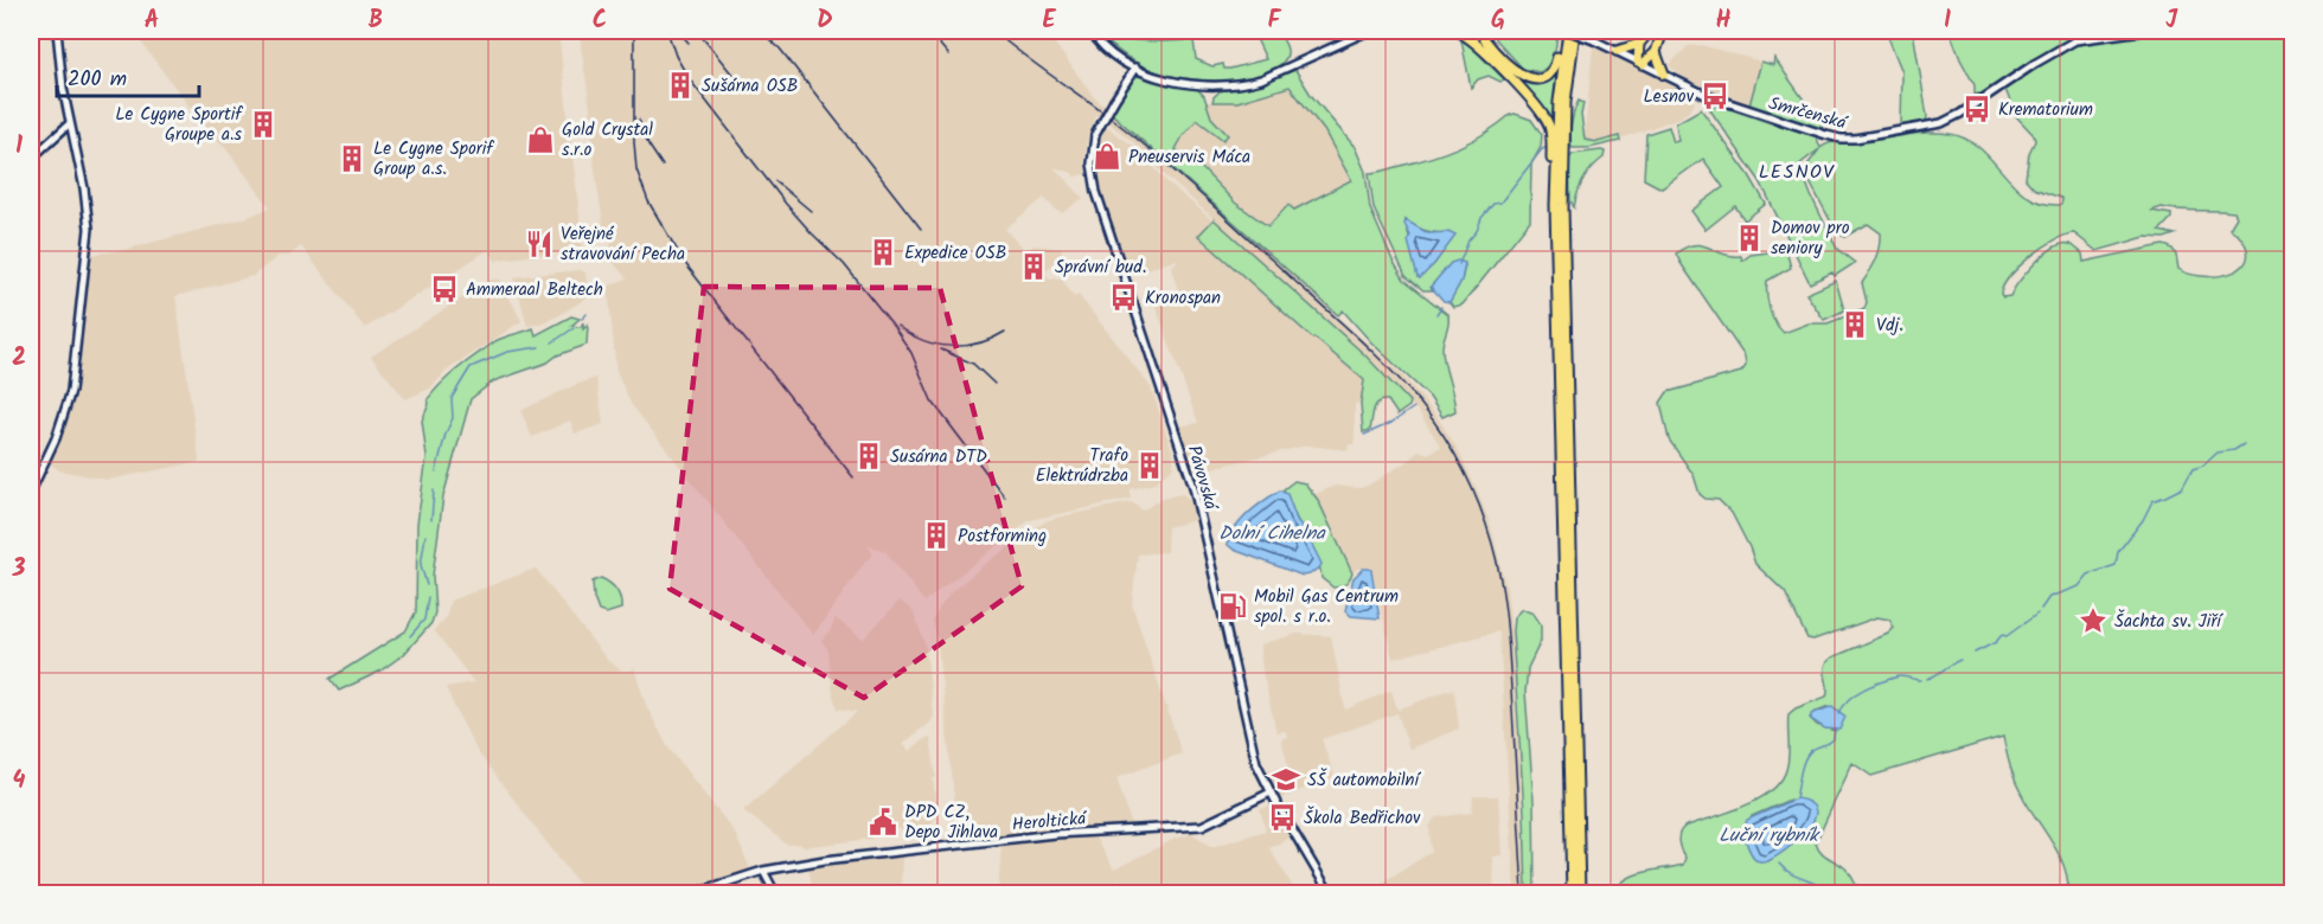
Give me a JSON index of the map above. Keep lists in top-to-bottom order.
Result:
{
  "streets": {
    "street": ["Smrčenská", "Pávovská", "Heroltická"]
  },
  "crossings": [
    ["Pávovská", "Heroltická"]
  ],
  "districts": ["LESNOV"],
  "water": ["Dolní Cihelna", "Luční rybník"],
  "places": {
    "building": [
      "Sušárna OSB",
      "Le Cygne Sportif Groupe a.s",
      "Le Cygne Sporif Group a.s.",
      "Domov pro seniory",
      "Expedice OSB",
      "Správní bud.",
      "Vdj.",
      "Susárna DTD",
      "Trafo Elektrúdrzba",
      "Postforming"
    ],
    "bus stop": [
      "Lesnov",
      "Krematorium",
      "Ammeraal Beltech",
      "Kronospan",
      "Škola Bedřichov"
    ],
    "shop": ["Gold Crystal s.r.o", "Pneuservis Máca"],
    "restaurant": ["Veřejné stravování Pecha"],
    "fuel station": ["Mobil Gas Centrum spol. s r.o."],
    "place": ["Šachta sv. Jiří"],
    "school or university": ["SŠ automobilní"],
    "public building": ["DPD CZ, Depo Jihlava"]
  },
  "scale_bar": "200 m",
  "grid": {
    "columns": [
      "A",
      "B",
      "C",
      "D",
      "E",
      "F",
      "G",
      "H",
      "I",
      "J"
    ],
    "rows": [
      "1",
      "2",
      "3",
      "4"
    ]
  }
}
